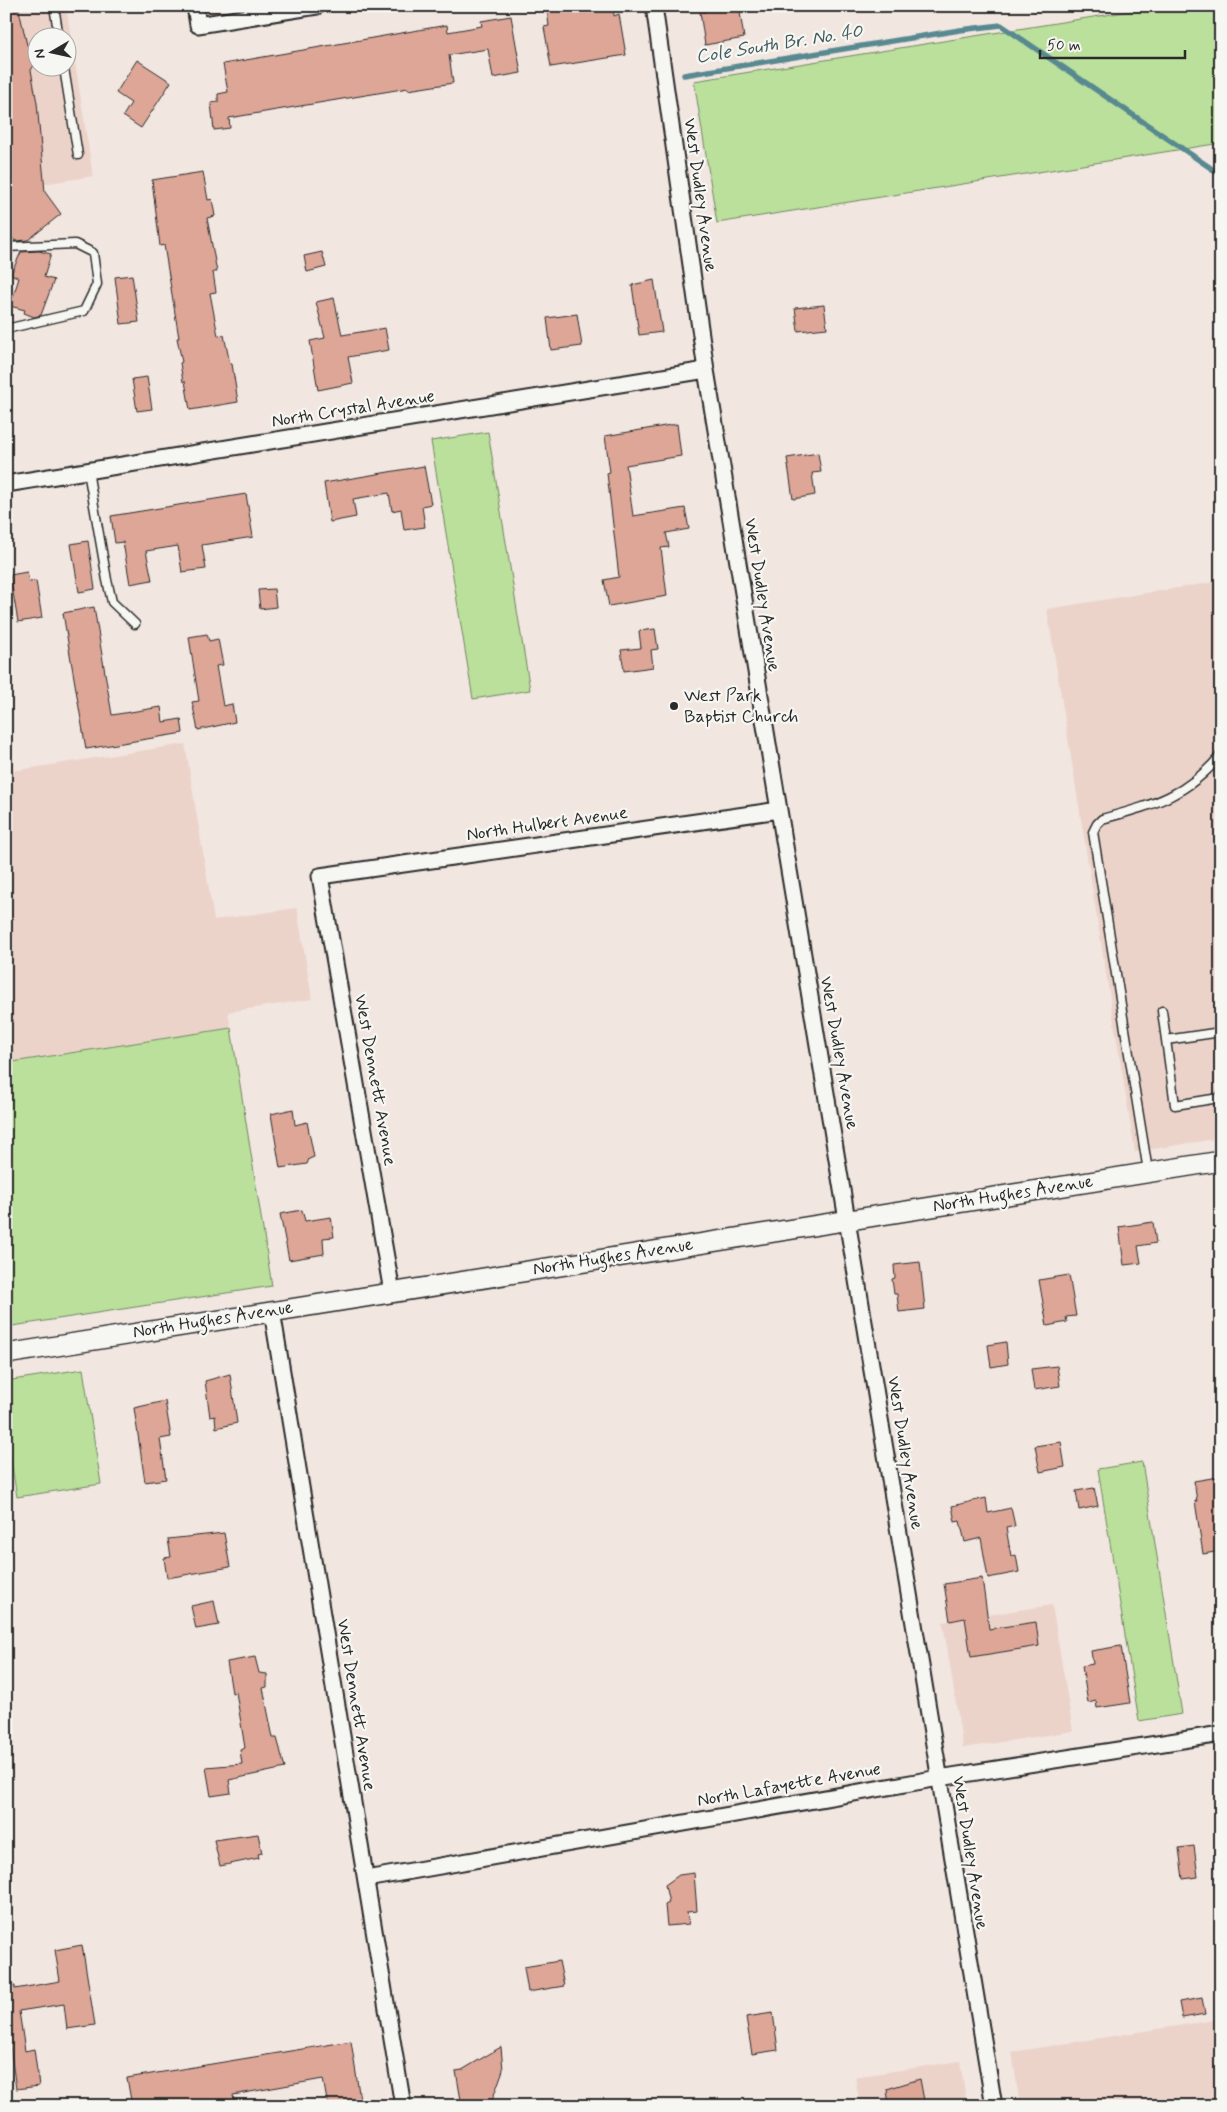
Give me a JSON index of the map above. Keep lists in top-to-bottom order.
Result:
{
  "streets": {
    "street": [
      "West Dudley Avenue",
      "North Crystal Avenue",
      "North Hulbert Avenue",
      "West Dennett Avenue",
      "North Hughes Avenue",
      "North Lafayette Avenue"
    ]
  },
  "crossings": [
    ["West Dudley Avenue", "North Crystal Avenue"],
    ["West Dudley Avenue", "North Hulbert Avenue"],
    ["West Dudley Avenue", "North Hughes Avenue"],
    ["West Dudley Avenue", "North Lafayette Avenue"],
    ["North Hulbert Avenue", "West Dennett Avenue"],
    ["West Dennett Avenue", "North Hughes Avenue"],
    ["West Dennett Avenue", "North Lafayette Avenue"]
  ],
  "water": ["Cole South Br. No. 40"],
  "places": ["West Park Baptist Church"],
  "scale_bar": "50 m",
  "north": "left"
}
